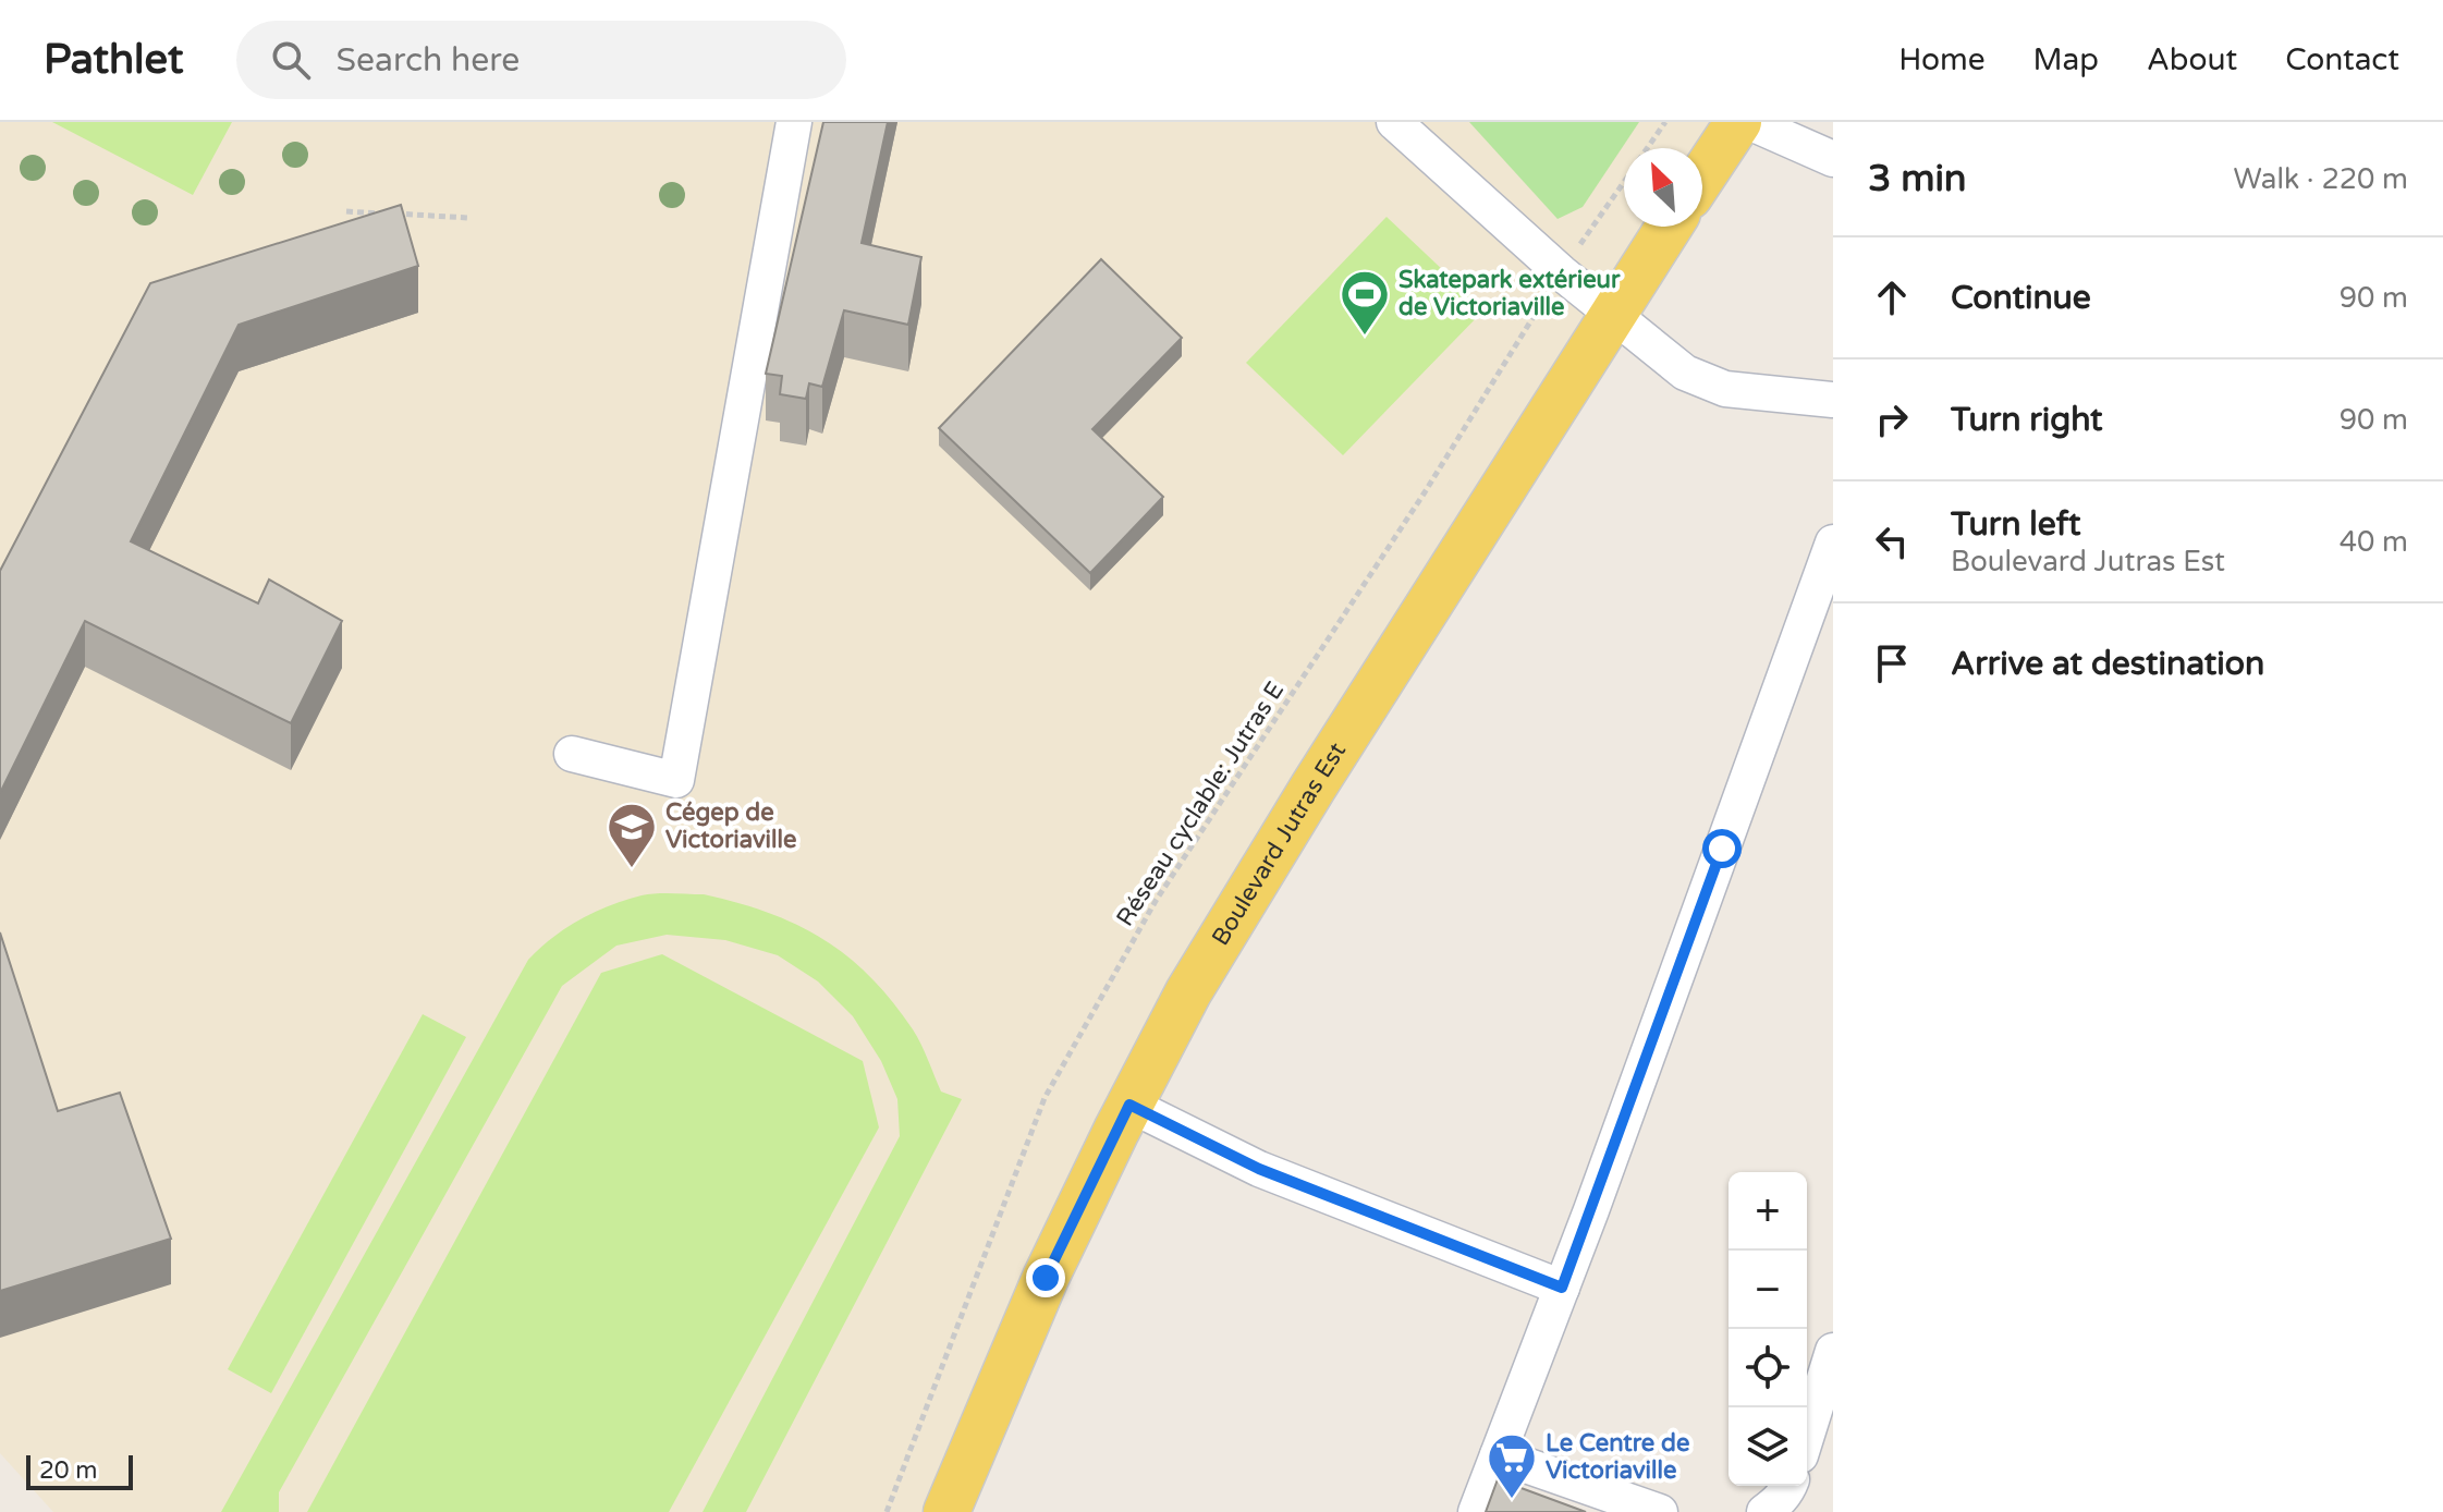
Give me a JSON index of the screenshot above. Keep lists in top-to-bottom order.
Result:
{
  "streets": {
    "main road": ["Boulevard Jutras Est"],
    "path": ["Réseau cyclable: Jutras E"]
  },
  "places": {
    "sports": ["Skatepark extérieur de Victoriaville"],
    "school or university": ["Cégep de Victoriaville"],
    "supermarket": ["Le Centre de Victoriaville"]
  },
  "scale_bar": "20 m",
  "north": "top left",
  "page": {
    "header": "Pathlet",
    "search": "Search here",
    "nav": [
      "Home",
      "Map",
      "About",
      "Contact"
    ],
    "heading": ["3 min", "Walk · 220 m"],
    "list": [
      ["Continue", "90 m"],
      ["Turn right", "90 m"],
      ["Turn left", "Boulevard Jutras Est", "40 m"],
      "Arrive at destination"
    ],
    "map_buttons": ["+", "−"],
    "scale": "20 m"
  }
}
